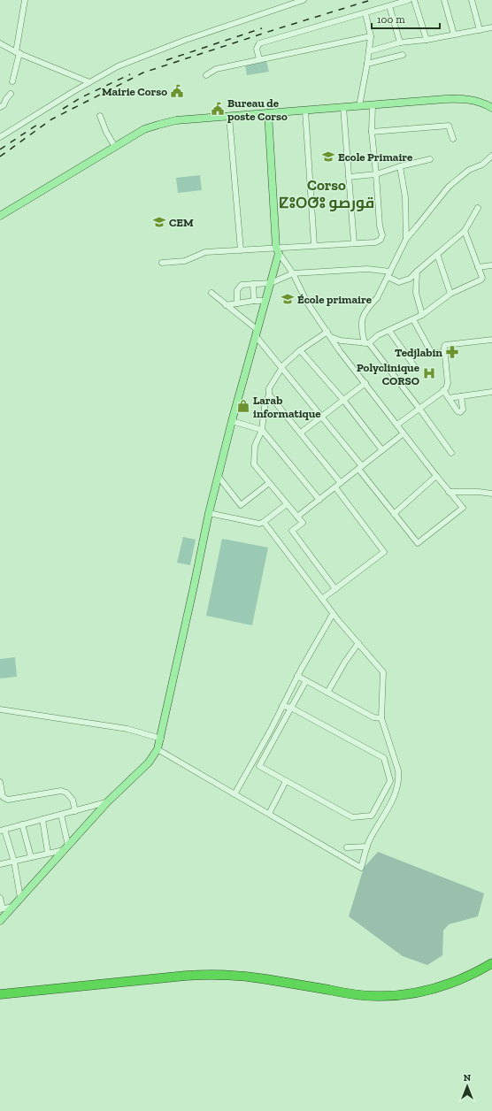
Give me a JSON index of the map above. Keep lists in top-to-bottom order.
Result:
{
  "districts": ["Corso ⵇⵓⵔⵚⵓ قورصو"],
  "places": {
    "public building": ["Mairie Corso", "Bureau de poste Corso"],
    "school or university": ["Ecole Primaire", "CEM", "École primaire"],
    "pharmacy": ["Tedjlabin"],
    "hospital": ["Polyclinique CORSO"],
    "shop": ["Larab informatique"]
  },
  "scale_bar": "100 m",
  "north": "top"
}
